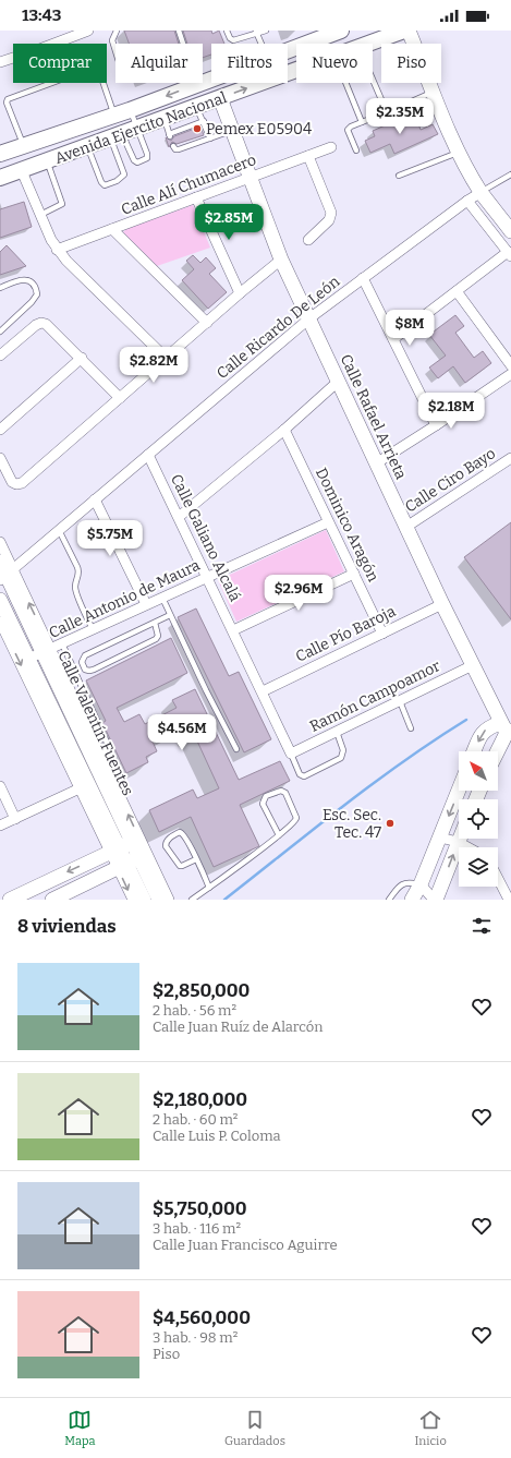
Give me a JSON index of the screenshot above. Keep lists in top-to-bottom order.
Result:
{
  "streets": {
    "main road": ["Avenida Ejercito Nacional"],
    "street": [
      "Calle Alí Chumacero",
      "Calle Ricardo De León",
      "Calle Rafael Arrieta",
      "Calle Ciro Bayo",
      "Dominico Aragón",
      "Calle Galiano Alcalá",
      "Calle Antonio de Maura",
      "Calle Pío Baroja",
      "Ramón Campoamor",
      "Calle Valentín Fuentes"
    ]
  },
  "crossings": [
    ["Avenida Ejercito Nacional", "Calle Rafael Arrieta"],
    ["Calle Alí Chumacero", "Calle Rafael Arrieta"],
    ["Calle Ricardo De León", "Calle Rafael Arrieta"],
    ["Calle Ricardo De León", "Calle Galiano Alcalá"],
    ["Calle Ricardo De León", "Calle Valentín Fuentes"],
    ["Calle Rafael Arrieta", "Calle Ciro Bayo"],
    ["Calle Rafael Arrieta", "Calle Pío Baroja"],
    ["Calle Rafael Arrieta", "Ramón Campoamor"],
    ["Dominico Aragón", "Calle Antonio de Maura"],
    ["Dominico Aragón", "Calle Pío Baroja"],
    ["Calle Galiano Alcalá", "Calle Antonio de Maura"],
    ["Calle Galiano Alcalá", "Calle Pío Baroja"],
    ["Calle Galiano Alcalá", "Ramón Campoamor"],
    ["Calle Antonio de Maura", "Calle Valentín Fuentes"]
  ],
  "places": ["Pemex E05904", "Esc. Sec. Tec. 47"],
  "north": "top left",
  "page": {
    "status": "13:43",
    "chip": [
      "Comprar",
      "Alquilar",
      "Filtros",
      "Nuevo",
      "Piso"
    ],
    "price": [
      "$2.35M",
      "$2.85M",
      "$8M",
      "$2.82M",
      "$2.18M",
      "$5.75M",
      "$2.96M",
      "$4.56M"
    ],
    "heading": "8 viviendas",
    "list": [
      {
        "name": "$2,850,000",
        "note": "2 hab. · 56 m² · Calle Juan Ruíz de Alarcón"
      },
      {
        "name": "$2,180,000",
        "note": "2 hab. · 60 m² · Calle Luis P. Coloma"
      },
      {
        "name": "$5,750,000",
        "note": "3 hab. · 116 m² · Calle Juan Francisco Aguirre"
      },
      {
        "name": "$4,560,000",
        "note": "3 hab. · 98 m² · Piso"
      }
    ],
    "tabs": ["Mapa", "Guardados", "Inicio"]
  }
}
